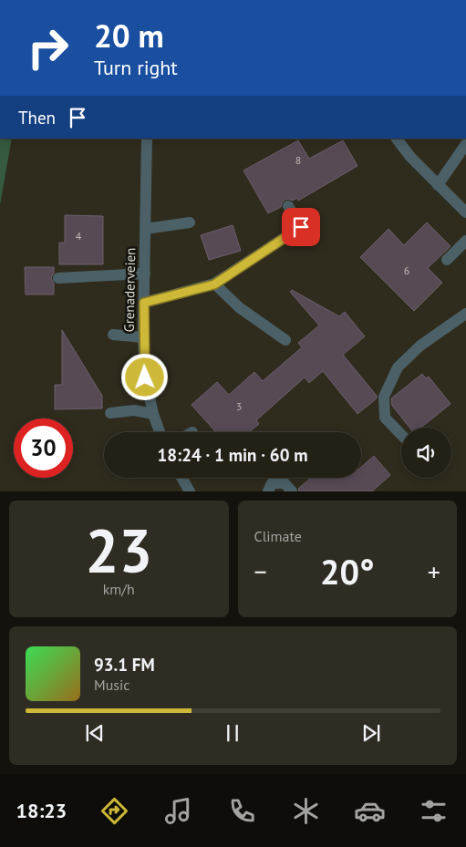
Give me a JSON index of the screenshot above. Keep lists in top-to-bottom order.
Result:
{
  "streets": {
    "street": ["Grenaderveien"]
  },
  "house_numbers": [
    "8",
    "4",
    "6",
    "3"
  ],
  "page": {
    "turn": ["20 m", "Turn right"],
    "then": "Then",
    "limit": "30",
    "trip": "18:24 · 1 min · 60 m",
    "tile": [
      ["23", "km/h"],
      "Climate"
    ],
    "heat": ["−", "20°", "+"],
    "song": ["93.1 FM", "Music"],
    "tabs": "18:23"
  }
}
